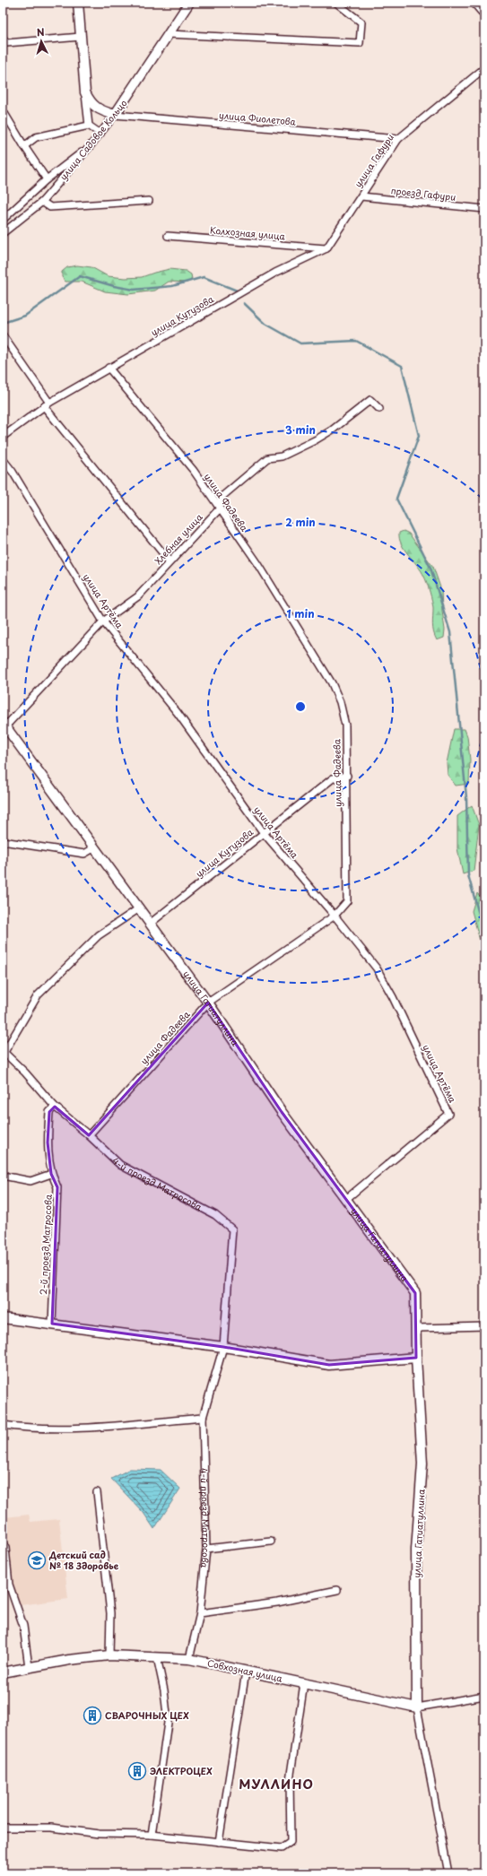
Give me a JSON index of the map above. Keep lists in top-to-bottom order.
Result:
{
  "streets": {
    "street": [
      "улица Фиолетова",
      "улица Садовое Кольцо",
      "улица Гафури",
      "проезд Гафури",
      "Колхозная улица",
      "улица Кутузова",
      "улица Фадеева",
      "Хлебная улица",
      "улица Артёма",
      "улица Гатиатуллина",
      "4-й проезд Матросова",
      "2-й проезд Матросова",
      "Совхозная улица"
    ]
  },
  "crossings": [
    ["улица Фиолетова", "улица Садовое Кольцо"],
    ["улица Фиолетова", "улица Гафури"],
    ["улица Гафури", "проезд Гафури"],
    ["улица Гафури", "Колхозная улица"],
    ["улица Гафури", "улица Кутузова"],
    ["Колхозная улица", "улица Кутузова"],
    ["улица Кутузова", "улица Фадеева"],
    ["улица Кутузова", "улица Артёма"],
    ["улица Кутузова", "улица Гатиатуллина"],
    ["улица Фадеева", "Хлебная улица"],
    ["улица Фадеева", "улица Артёма"],
    ["улица Фадеева", "улица Гатиатуллина"],
    ["улица Фадеева", "4-й проезд Матросова"],
    ["Хлебная улица", "улица Артёма"],
    ["Хлебная улица", "улица Гатиатуллина"],
    ["улица Артёма", "улица Гатиатуллина"],
    ["улица Гатиатуллина", "Совхозная улица"],
    ["4-й проезд Матросова", "2-й проезд Матросова"],
    ["4-й проезд Матросова", "Совхозная улица"]
  ],
  "districts": ["МУЛЛИНО"],
  "places": {
    "school or university": ["Детский сад № 18 Здоровье"],
    "building": ["СВАРОЧНЫХ ЦЕХ", "ЭЛЕКТРОЦЕХ"]
  },
  "north": "top",
  "rings": ["3 min", "2 min", "1 min"]
}
